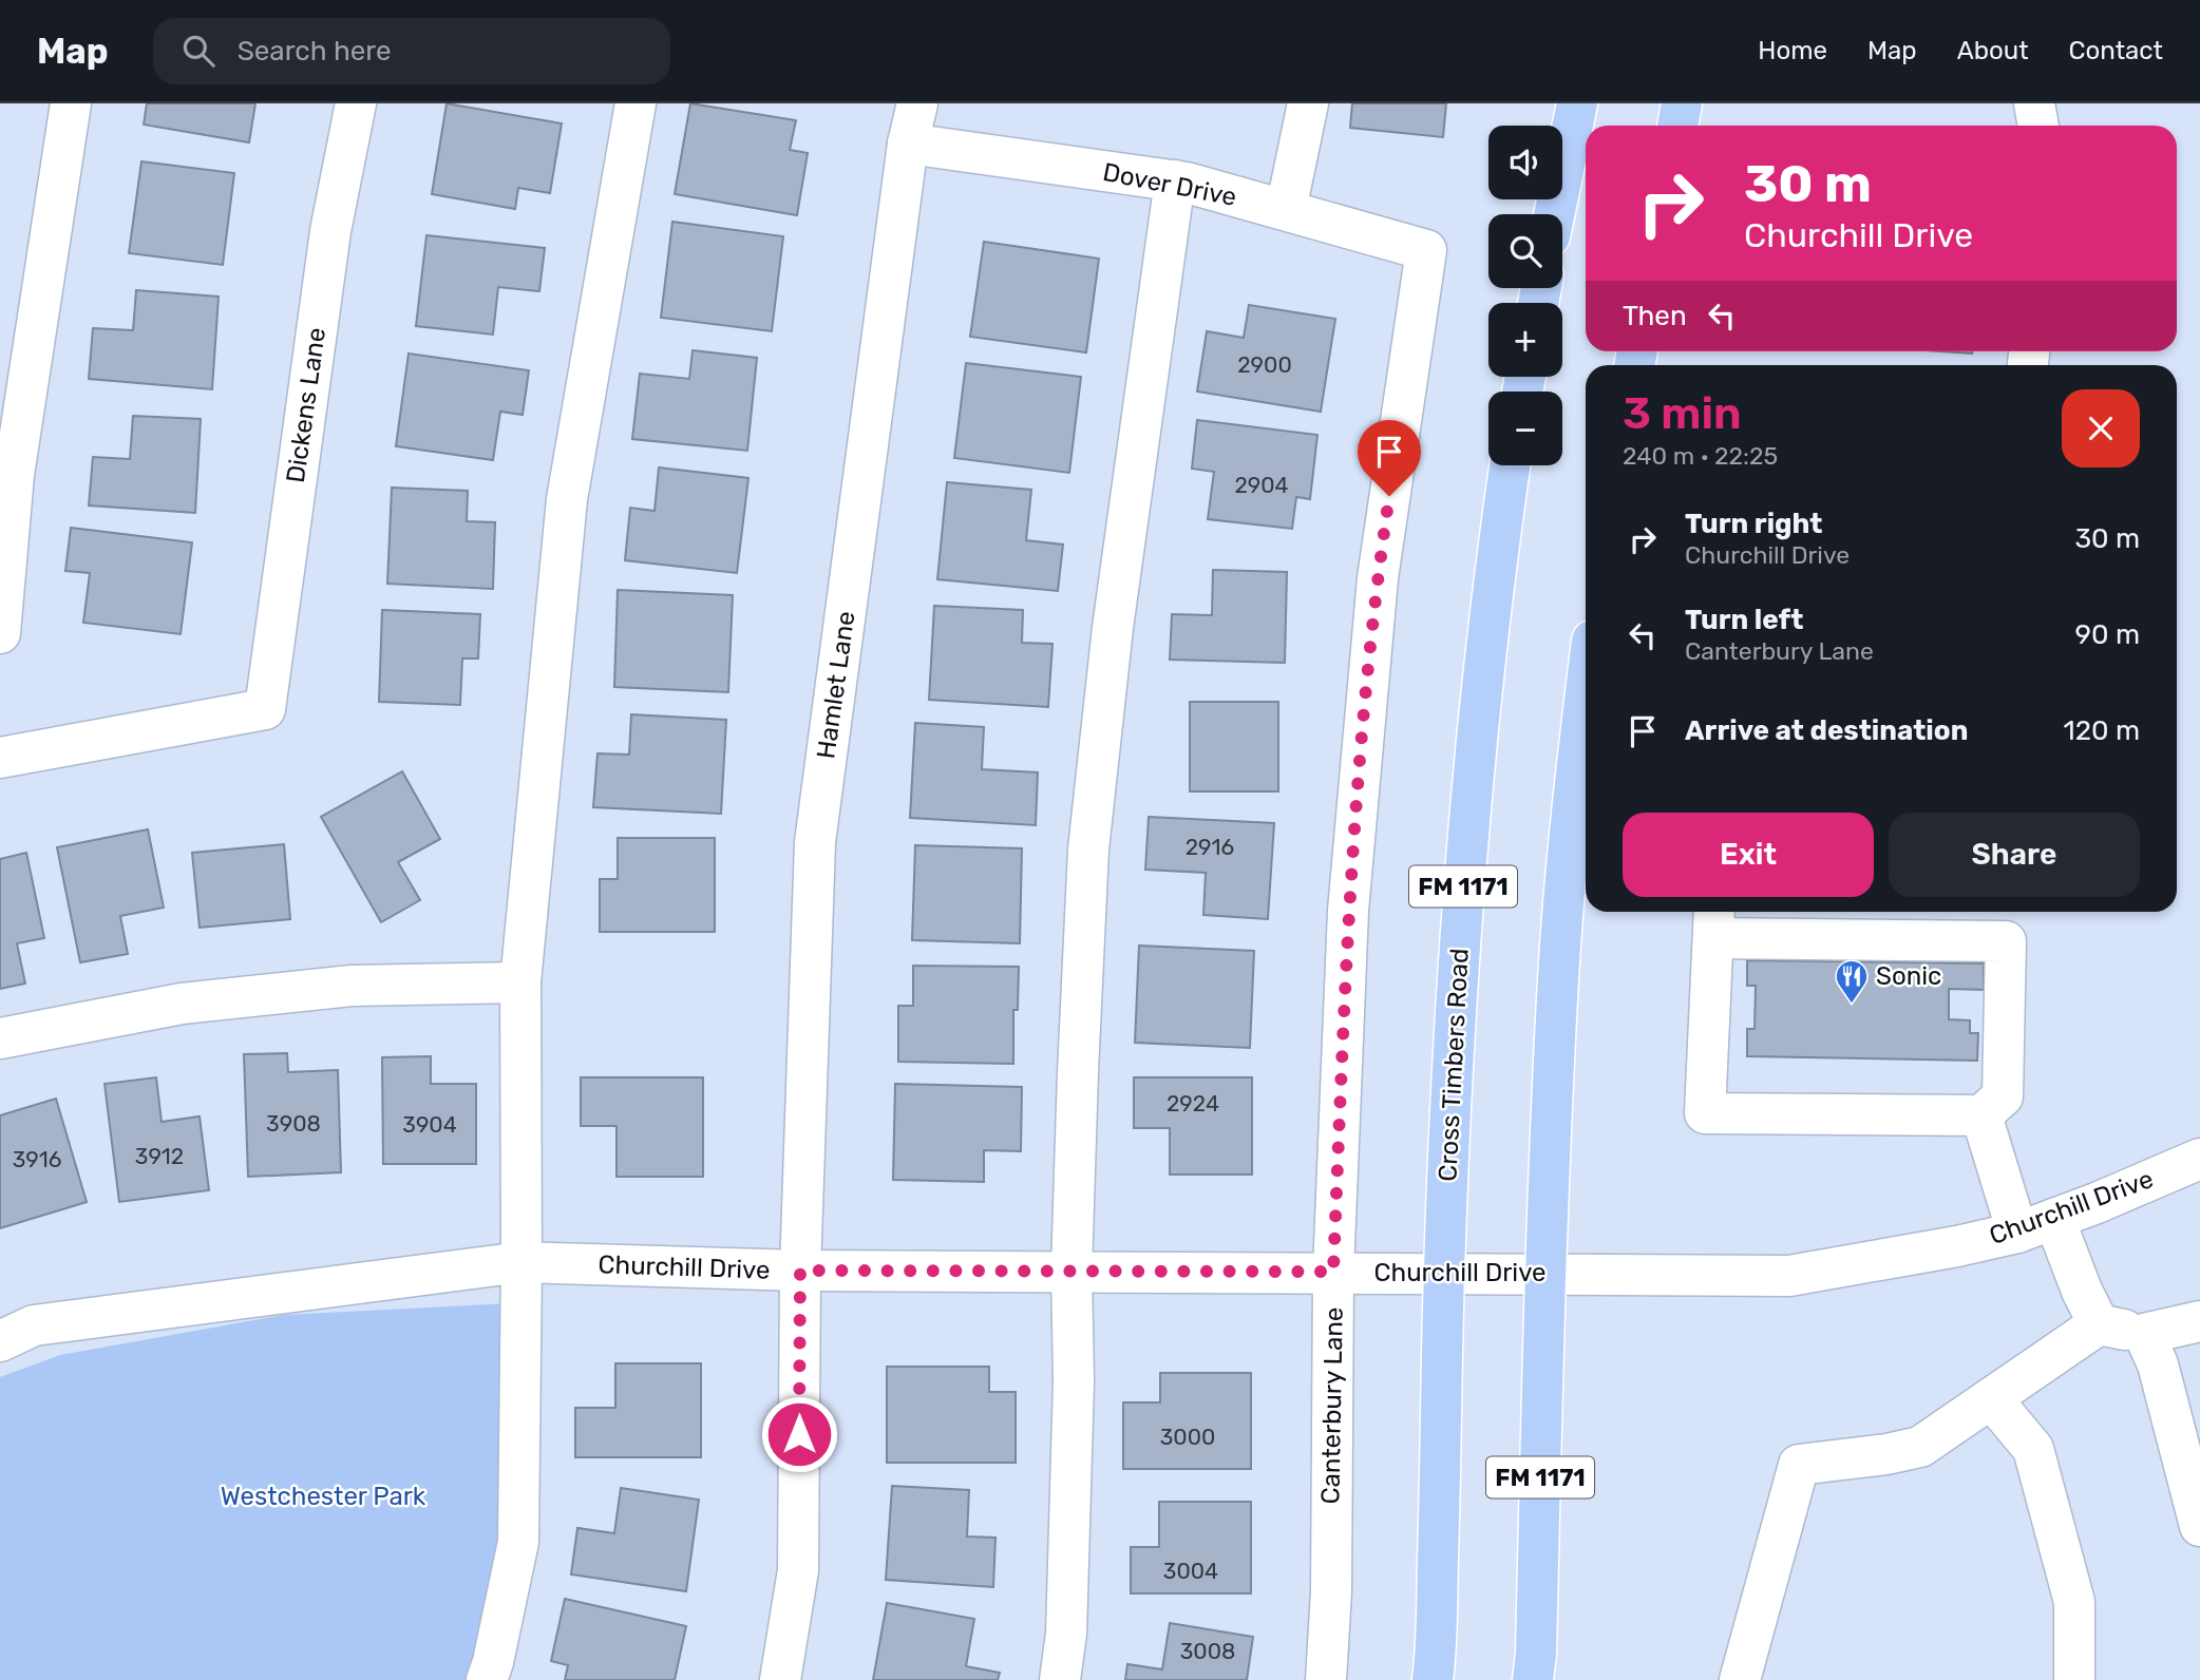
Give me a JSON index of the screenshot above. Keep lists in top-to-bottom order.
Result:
{
  "streets": {
    "main road": ["FM 1171", "Cross Timbers Road"],
    "street": [
      "Dover Drive",
      "Dickens Lane",
      "Hamlet Lane",
      "Churchill Drive",
      "Canterbury Lane"
    ]
  },
  "crossings": [
    ["Dover Drive", "Hamlet Lane"],
    ["Dover Drive", "Canterbury Lane"],
    ["Hamlet Lane", "Churchill Drive"],
    ["FM 1171", "Churchill Drive"],
    ["Cross Timbers Road", "Churchill Drive"],
    ["Churchill Drive", "Canterbury Lane"]
  ],
  "parks": ["Westchester Park"],
  "places": {
    "restaurant": ["Sonic"]
  },
  "house_numbers": [
    "2900",
    "2904",
    "2916",
    "2924",
    "3908",
    "3904",
    "3912",
    "3916",
    "3000",
    "3004",
    "3008"
  ],
  "page": {
    "header": "Map",
    "search": "Search here",
    "nav": [
      "Home",
      "Map",
      "About",
      "Contact"
    ],
    "map_buttons": ["+", "−"],
    "turn": ["30 m", "Churchill Drive"],
    "then": "Then",
    "heading": ["3 min", "240 m · 22:25"],
    "list": [
      {
        "name": "Turn right",
        "note": "Churchill Drive",
        "value": "30 m"
      },
      {
        "name": "Turn left",
        "note": "Canterbury Lane",
        "value": "90 m"
      },
      {
        "name": "Arrive at destination",
        "value": "120 m"
      }
    ],
    "buttons": ["Exit", "Share"]
  }
}
